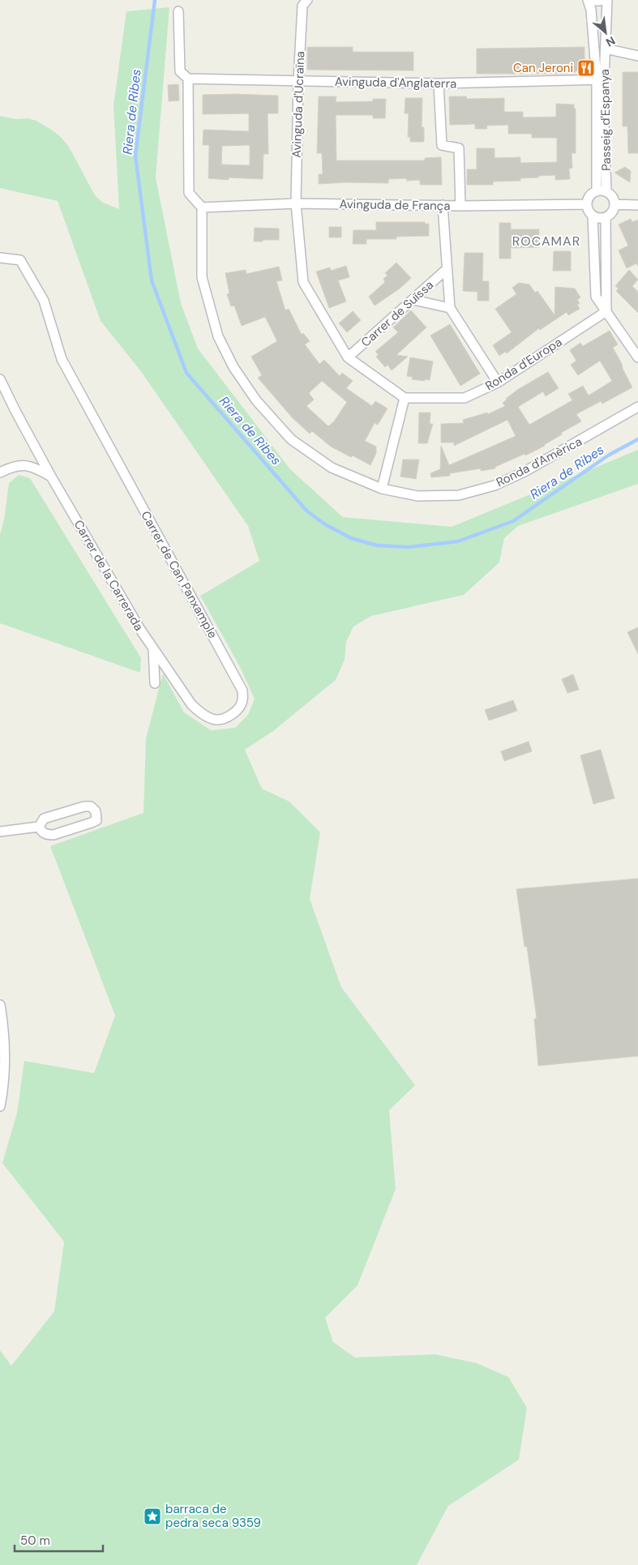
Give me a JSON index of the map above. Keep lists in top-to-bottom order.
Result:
{
  "streets": {
    "street": [
      "Avinguda d'Anglaterra",
      "Avinguda d'Ucraïna",
      "Passeig d'Espanya",
      "Avinguda de França",
      "Carrer de Suïssa",
      "Ronda d'Europa",
      "Ronda d'Amèrica",
      "Carrer de Can Panxample",
      "Carrer de la Carrerada"
    ]
  },
  "crossings": [
    ["Avinguda d'Anglaterra", "Avinguda d'Ucraïna"],
    ["Avinguda d'Anglaterra", "Passeig d'Espanya"],
    ["Avinguda d'Ucraïna", "Avinguda de França"],
    ["Passeig d'Espanya", "Avinguda de França"],
    ["Avinguda de França", "Ronda d'Amèrica"],
    ["Carrer de Can Panxample", "Carrer de la Carrerada"]
  ],
  "districts": ["ROCAMAR"],
  "water": ["Riera de Ribes"],
  "places": {
    "restaurant": ["Can Jeroni"],
    "place": ["barraca de pedra seca 9359"]
  },
  "scale_bar": "50 m",
  "north": "bottom right"
}
